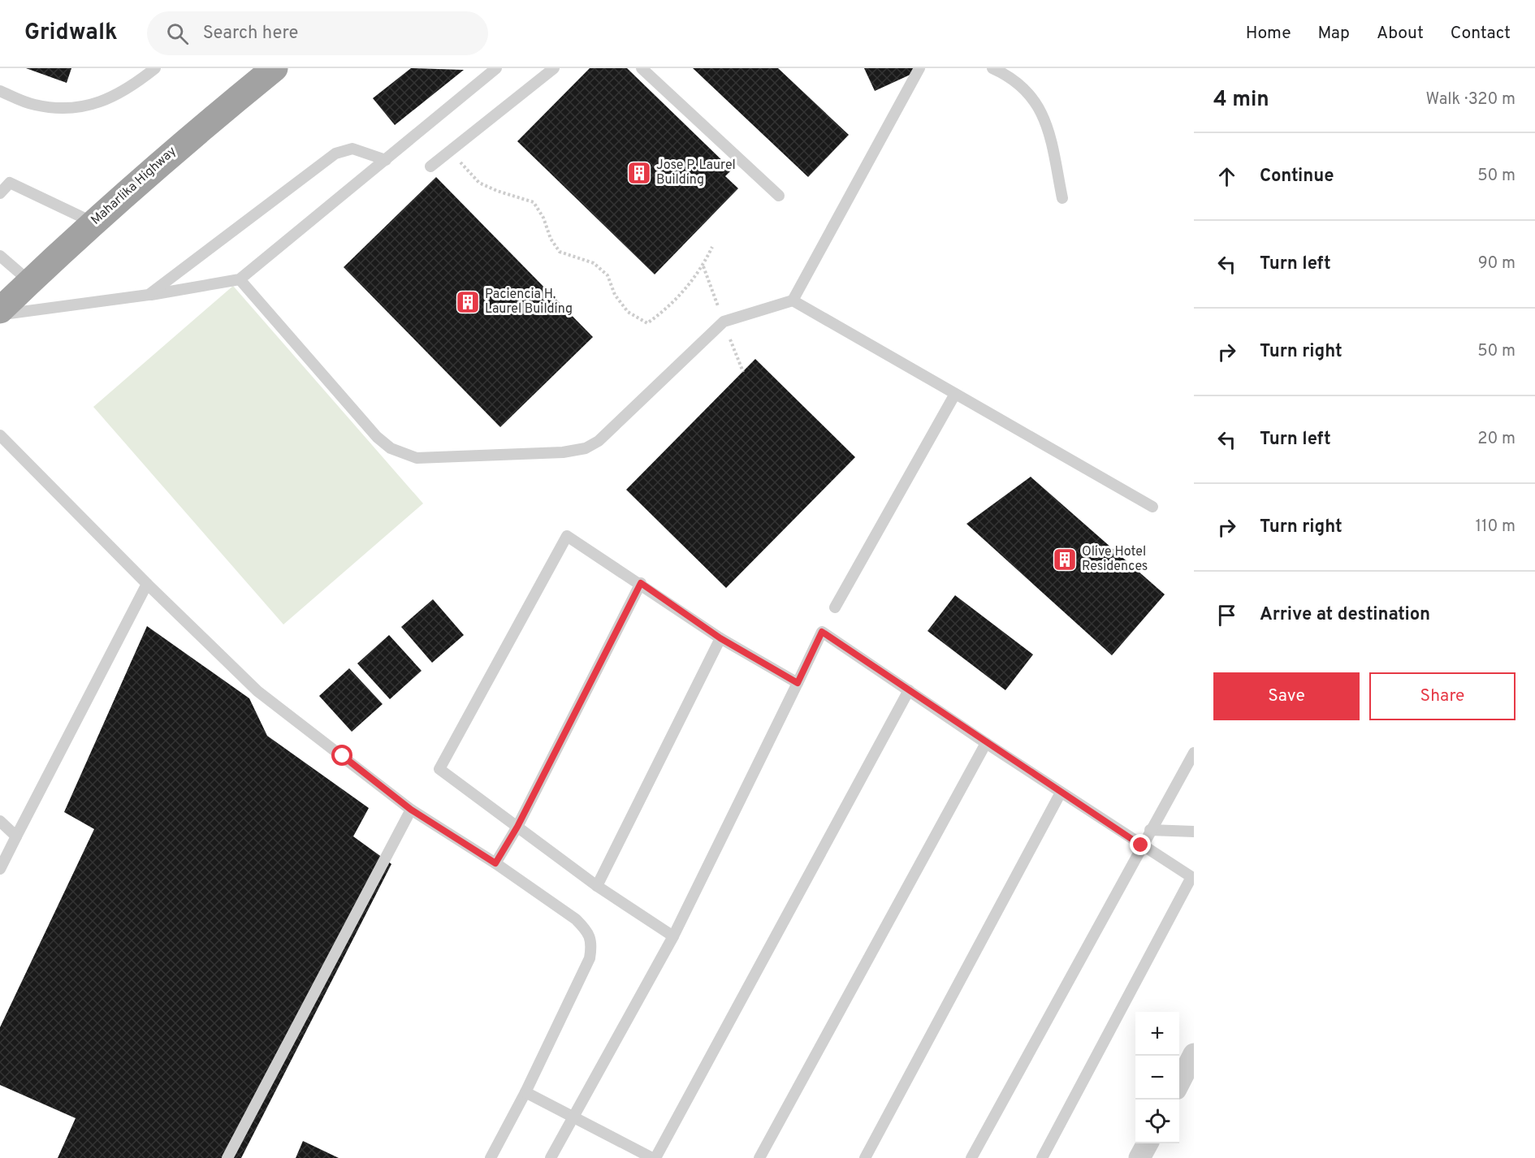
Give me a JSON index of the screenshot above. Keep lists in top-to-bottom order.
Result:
{
  "streets": {
    "highway": ["Maharlika Highway"]
  },
  "places": {
    "building": ["Jose P. Laurel Building", "Paciencia H. Laurel Building", "Olive Hotel Residences"]
  },
  "page": {
    "header": "Gridwalk",
    "search": "Search here",
    "nav": [
      "Home",
      "Map",
      "About",
      "Contact"
    ],
    "heading": ["4 min", "Walk · 320 m"],
    "list": [
      ["Continue", "50 m"],
      ["Turn left", "90 m"],
      ["Turn right", "50 m"],
      ["Turn left", "20 m"],
      ["Turn right", "110 m"],
      "Arrive at destination"
    ],
    "buttons": ["Save", "Share"],
    "map_buttons": ["+", "−"]
  }
}
